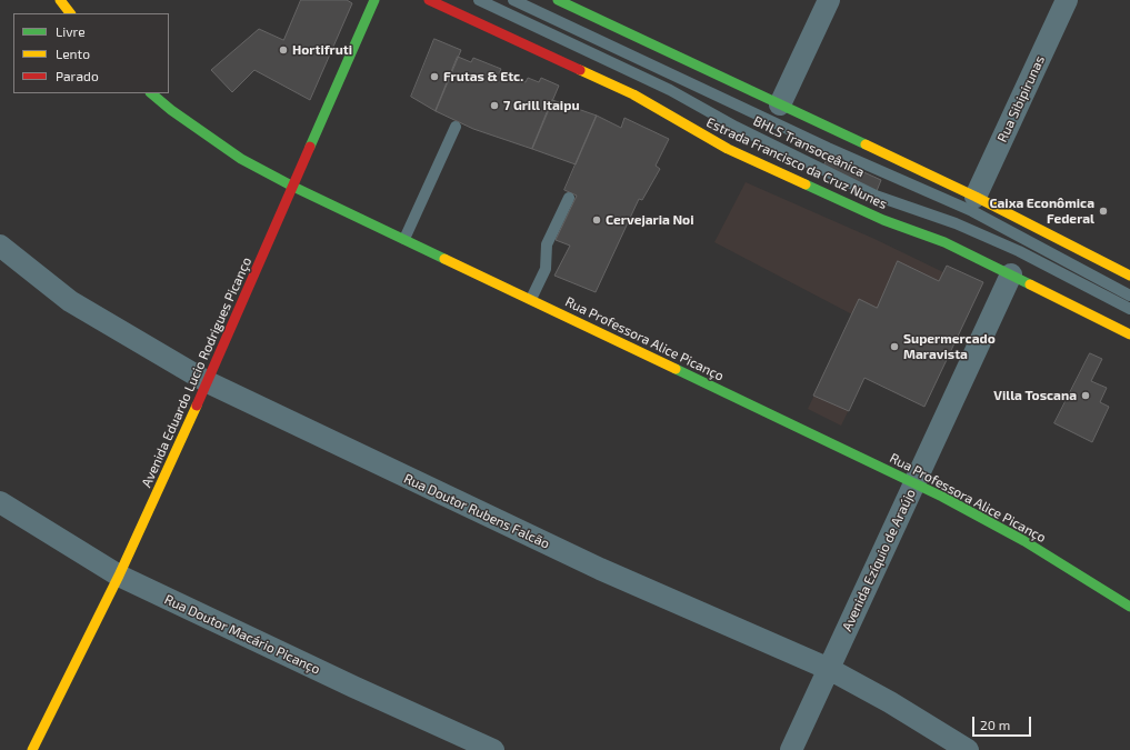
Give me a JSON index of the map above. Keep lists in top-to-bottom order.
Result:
{
  "streets": {
    "street": [
      "Rua Sibipirunas",
      "Estrada Francisco da Cruz Nunes",
      "Rua Professora Alice Picanço",
      "Avenida Eduardo Lucio Rodrigues Picanço",
      "Rua Doutor Rubens Falcão",
      "Avenida Ezíquio de Araújo",
      "Rua Doutor Macário Picanço"
    ],
    "lane": ["BHLS Transoceânica"]
  },
  "crossings": [
    ["Estrada Francisco da Cruz Nunes", "Avenida Ezíquio de Araújo"],
    ["Rua Professora Alice Picanço", "Avenida Eduardo Lucio Rodrigues Picanço"],
    ["Rua Professora Alice Picanço", "Avenida Ezíquio de Araújo"],
    ["Avenida Eduardo Lucio Rodrigues Picanço", "Rua Doutor Rubens Falcão"],
    ["Avenida Eduardo Lucio Rodrigues Picanço", "Rua Doutor Macário Picanço"],
    ["Rua Doutor Rubens Falcão", "Avenida Ezíquio de Araújo"]
  ],
  "places": [
    "Hortifruti",
    "Frutas & Etc.",
    "7 Grill Itaipu",
    "Caixa Econômica Federal",
    "Cervejaria Noi",
    "Supermercado Maravista",
    "Villa Toscana"
  ],
  "legend": ["Livre", "Lento", "Parado"],
  "scale_bar": "20 m"
}
